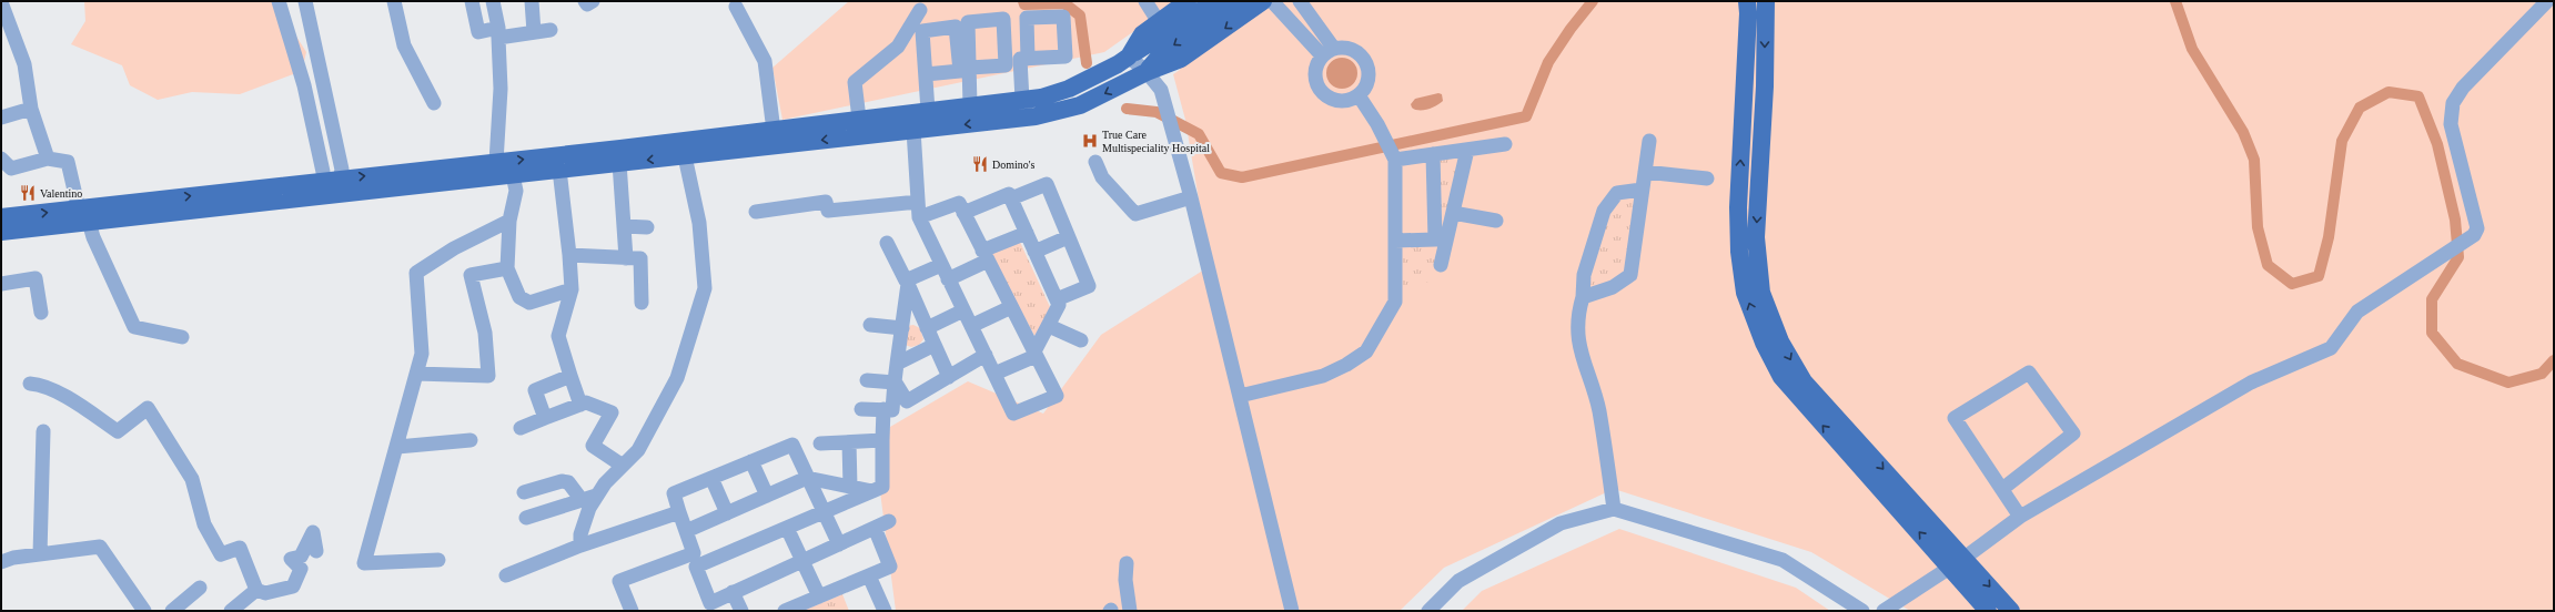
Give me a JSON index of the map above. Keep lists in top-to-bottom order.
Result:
{
  "places": {
    "hospital": ["True Care Multispeciality Hospital"],
    "restaurant": ["Domino's", "Valentino"]
  }
}
